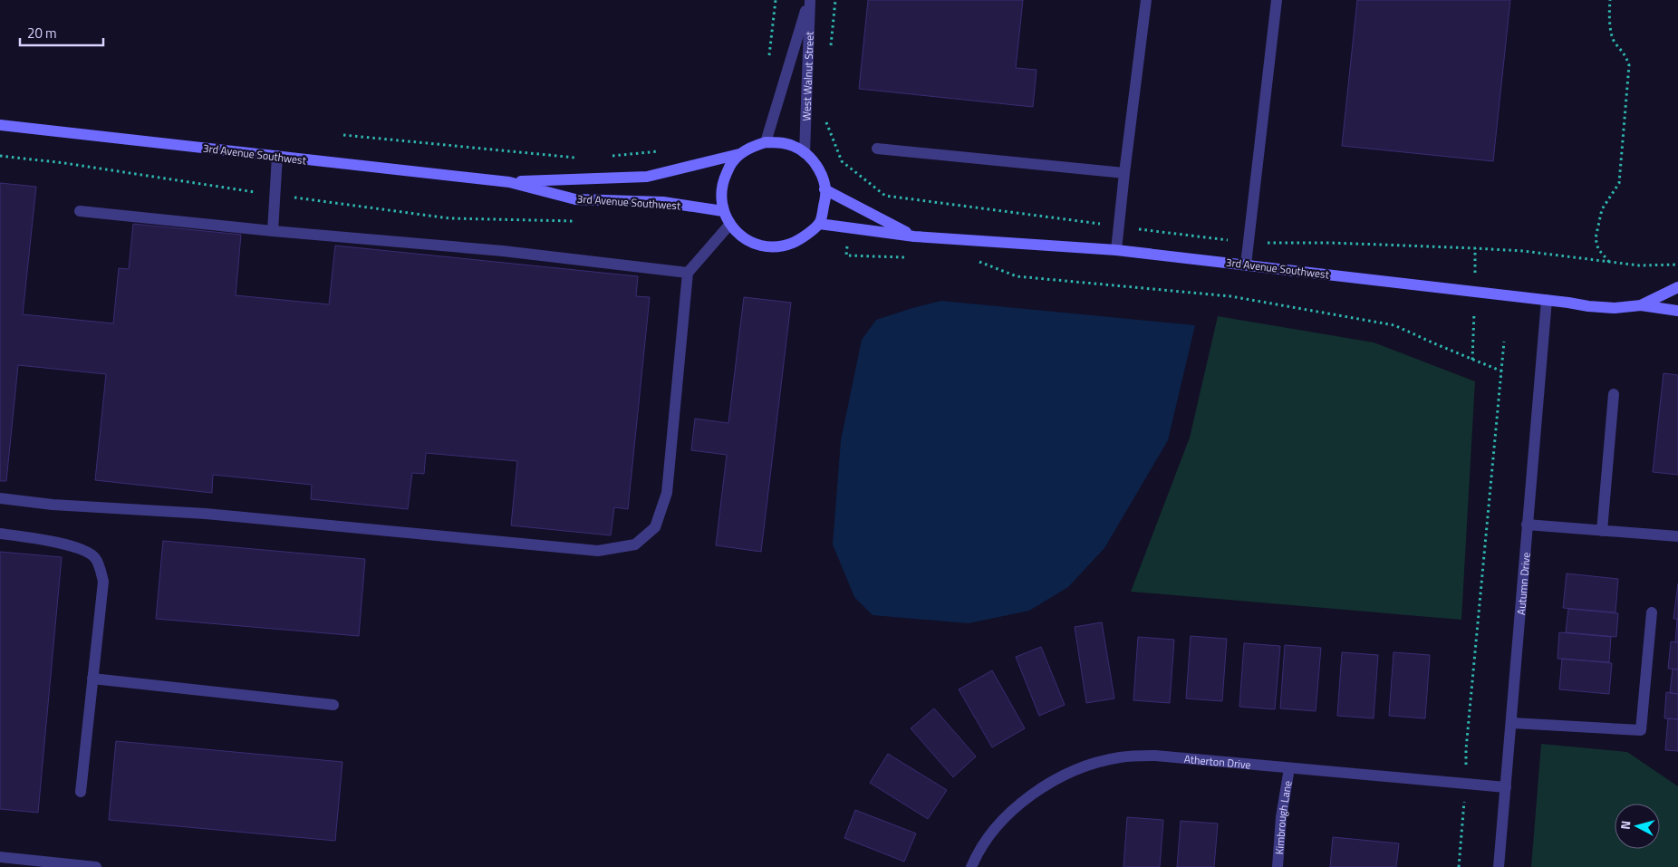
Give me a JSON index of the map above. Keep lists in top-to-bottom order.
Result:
{
  "streets": {
    "street": [
      "West Walnut Street",
      "3rd Avenue Southwest",
      "Autumn Drive",
      "Atherton Drive",
      "Kimbrough Lane"
    ]
  },
  "crossings": [
    ["West Walnut Street", "3rd Avenue Southwest"],
    ["3rd Avenue Southwest", "Autumn Drive"],
    ["Autumn Drive", "Atherton Drive"],
    ["Atherton Drive", "Kimbrough Lane"]
  ],
  "scale_bar": "20 m",
  "north": "left"
}
